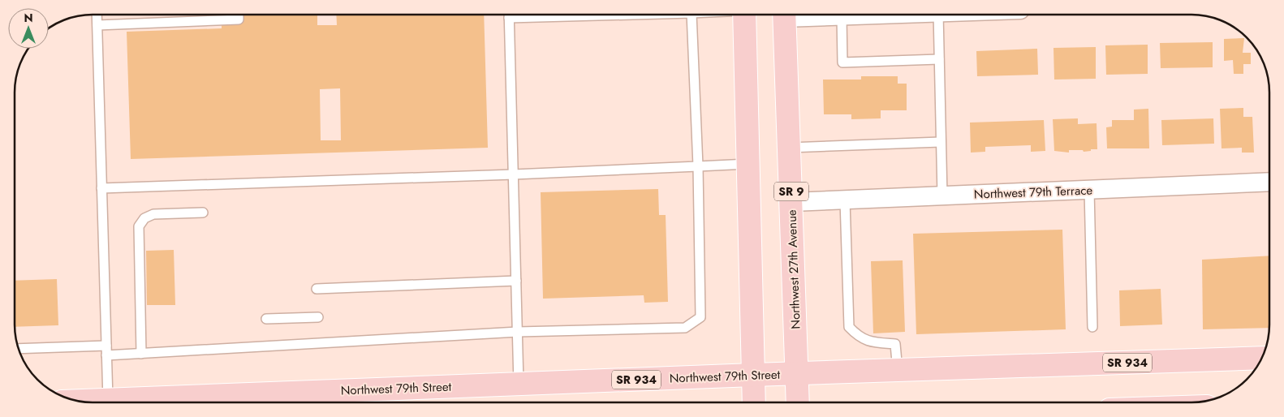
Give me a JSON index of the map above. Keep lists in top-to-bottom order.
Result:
{
  "streets": {
    "main road": [
      "SR 9",
      "Northwest 27th Avenue",
      "SR 934",
      "Northwest 79th Street"
    ],
    "street": ["Northwest 79th Terrace"]
  },
  "crossings": [
    ["Northwest 79th Terrace", "Northwest 27th Avenue"],
    ["Northwest 27th Avenue", "Northwest 79th Street"]
  ],
  "north": "top"
}
